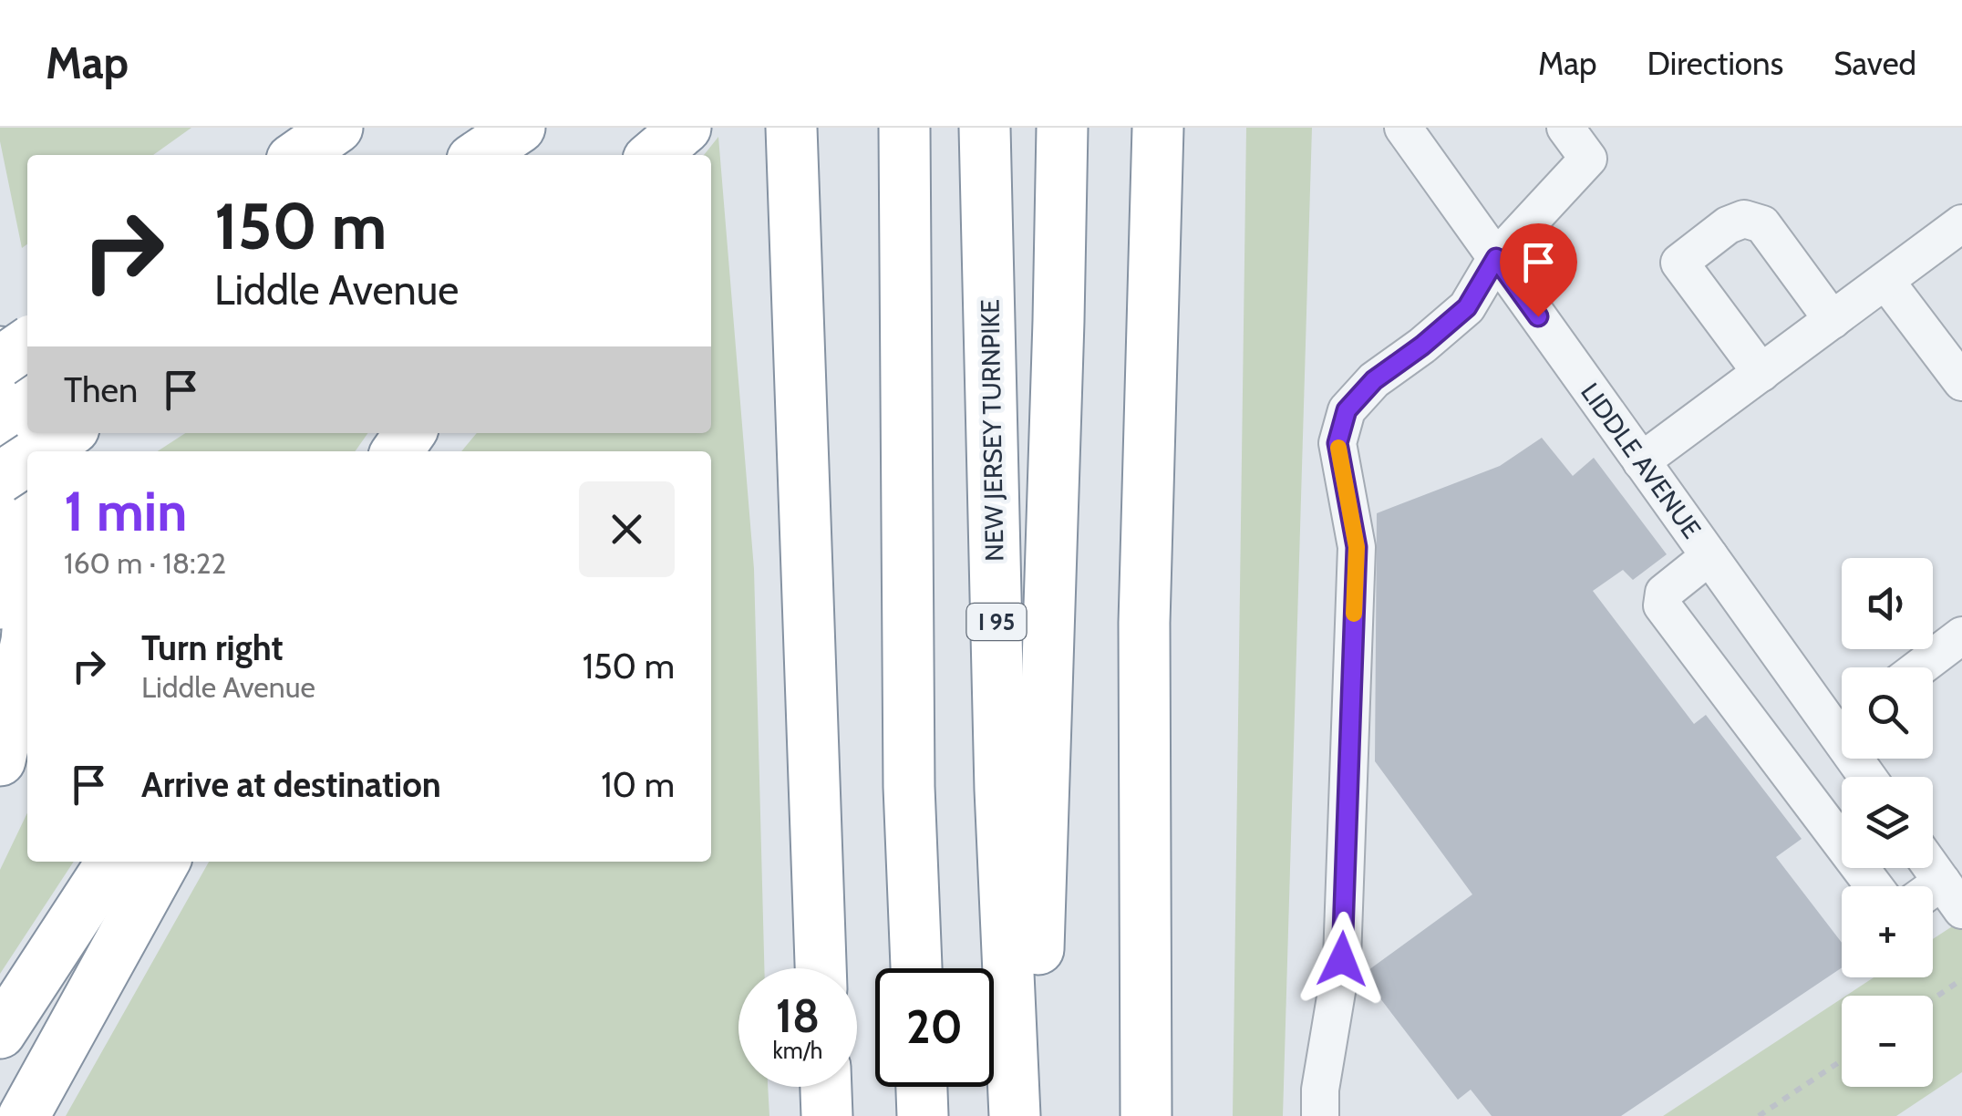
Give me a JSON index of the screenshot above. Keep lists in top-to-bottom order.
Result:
{
  "streets": {
    "highway": ["NEW JERSEY TURNPIKE", "I 95"],
    "street": ["LIDDLE AVENUE"]
  },
  "page": {
    "header": "Map",
    "nav": ["Map", "Directions", "Saved"],
    "turn": ["150 m", "Liddle Avenue"],
    "then": "Then",
    "heading": ["1 min", "160 m · 18:22"],
    "map_buttons": ["+", "−"],
    "list": [
      {
        "name": "Turn right",
        "note": "Liddle Avenue",
        "value": "150 m"
      },
      {
        "name": "Arrive at destination",
        "value": "10 m"
      }
    ],
    "speed": "18 km/h",
    "limit": "20"
  }
}
